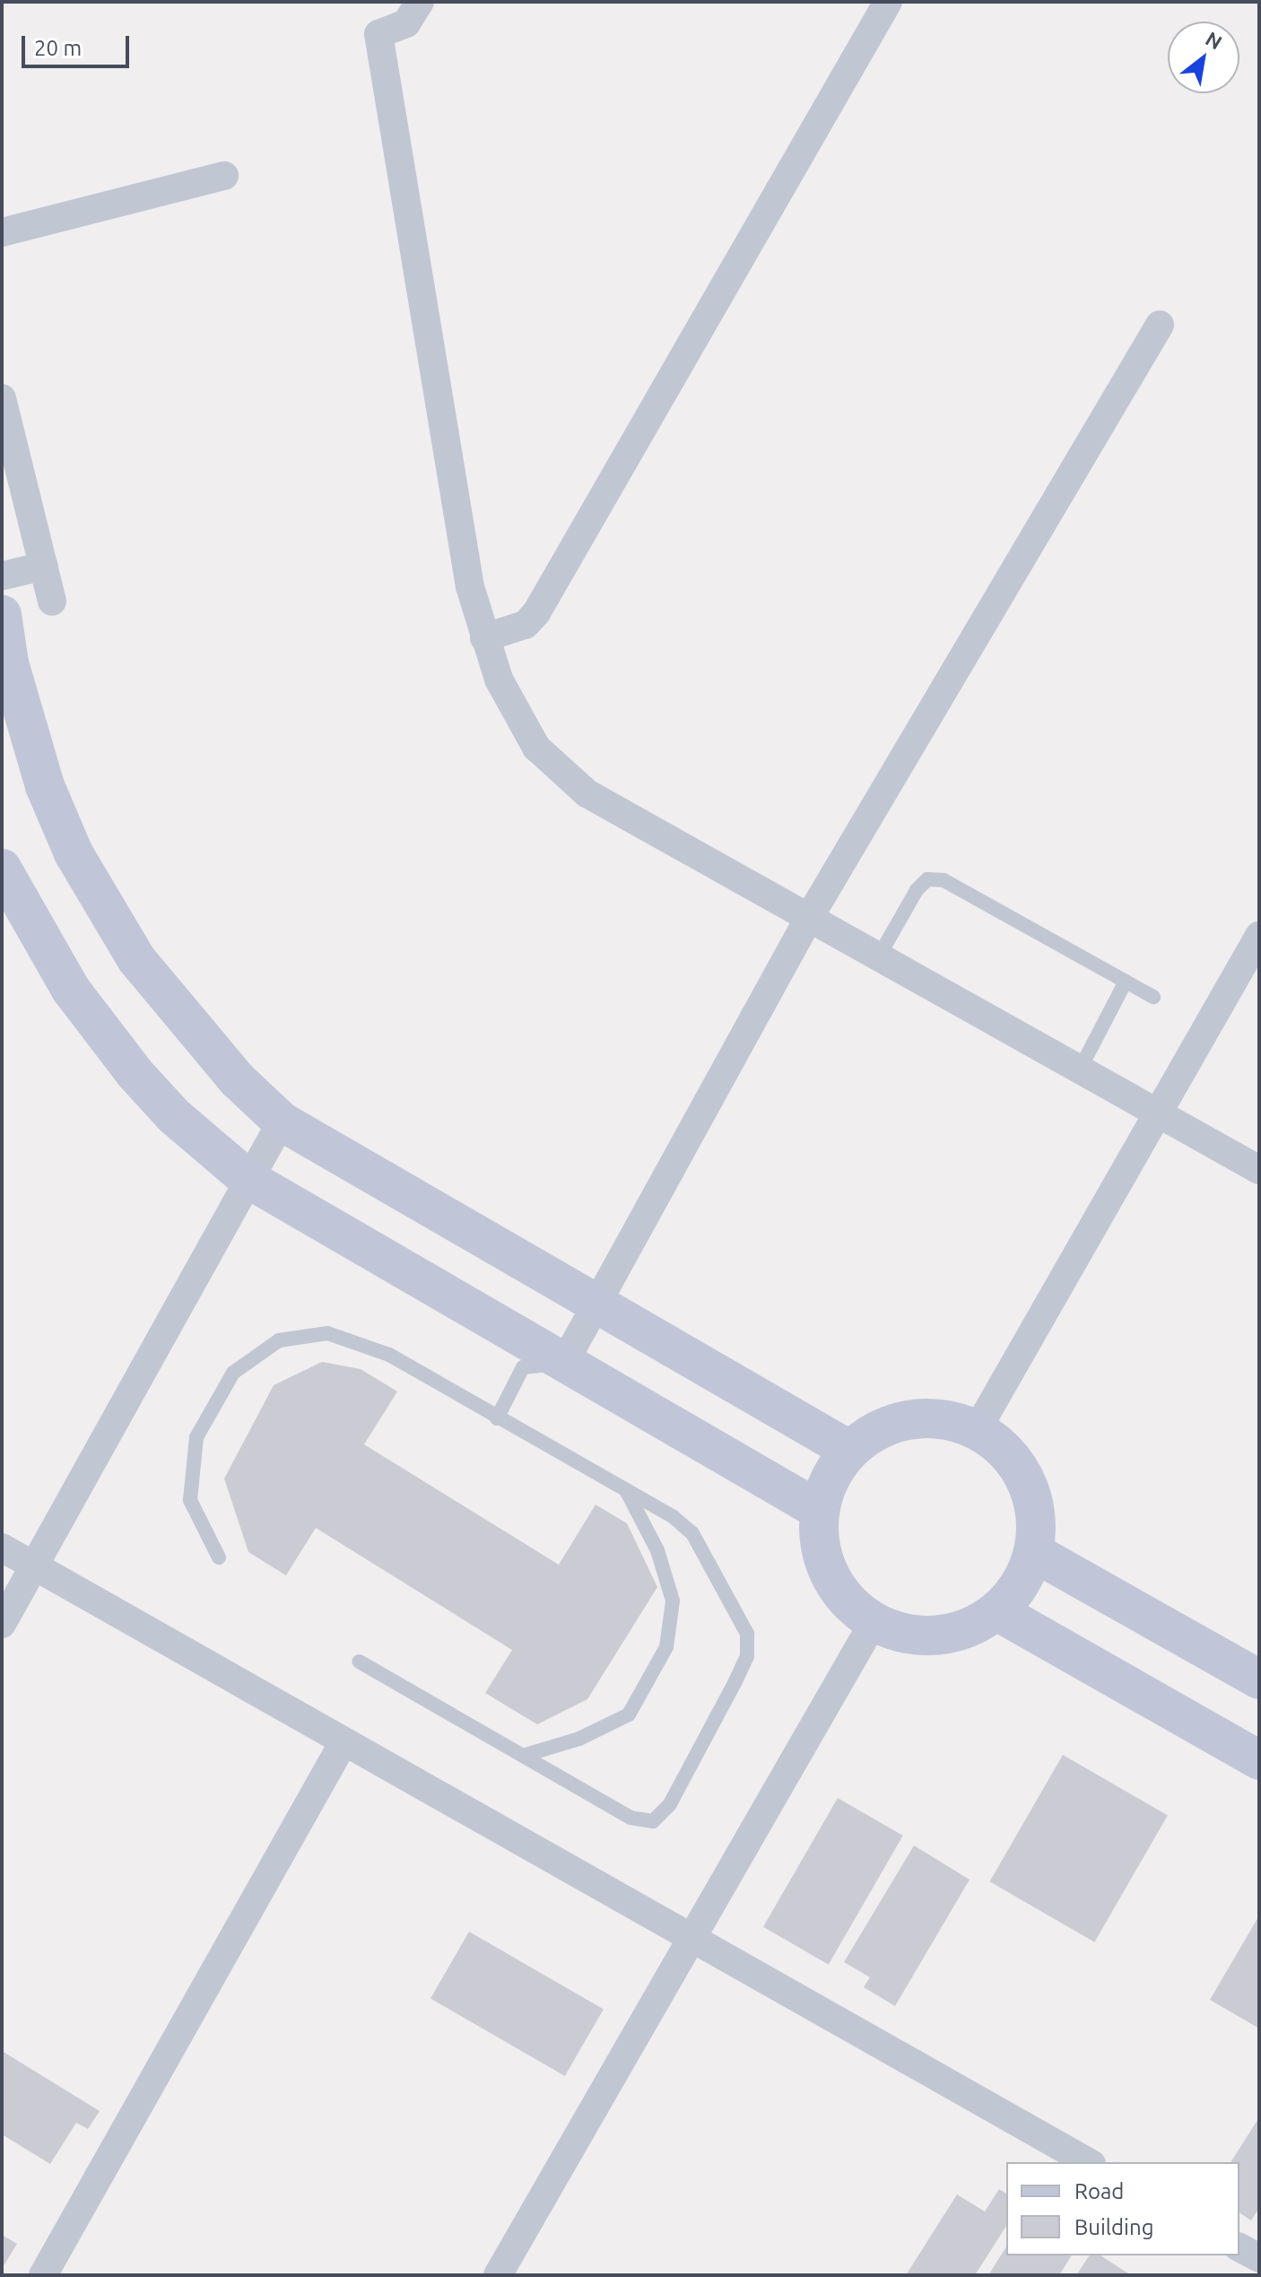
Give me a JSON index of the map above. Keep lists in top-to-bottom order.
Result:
{
  "legend": ["Road", "Building"],
  "scale_bar": "20 m",
  "north": "top right"
}
